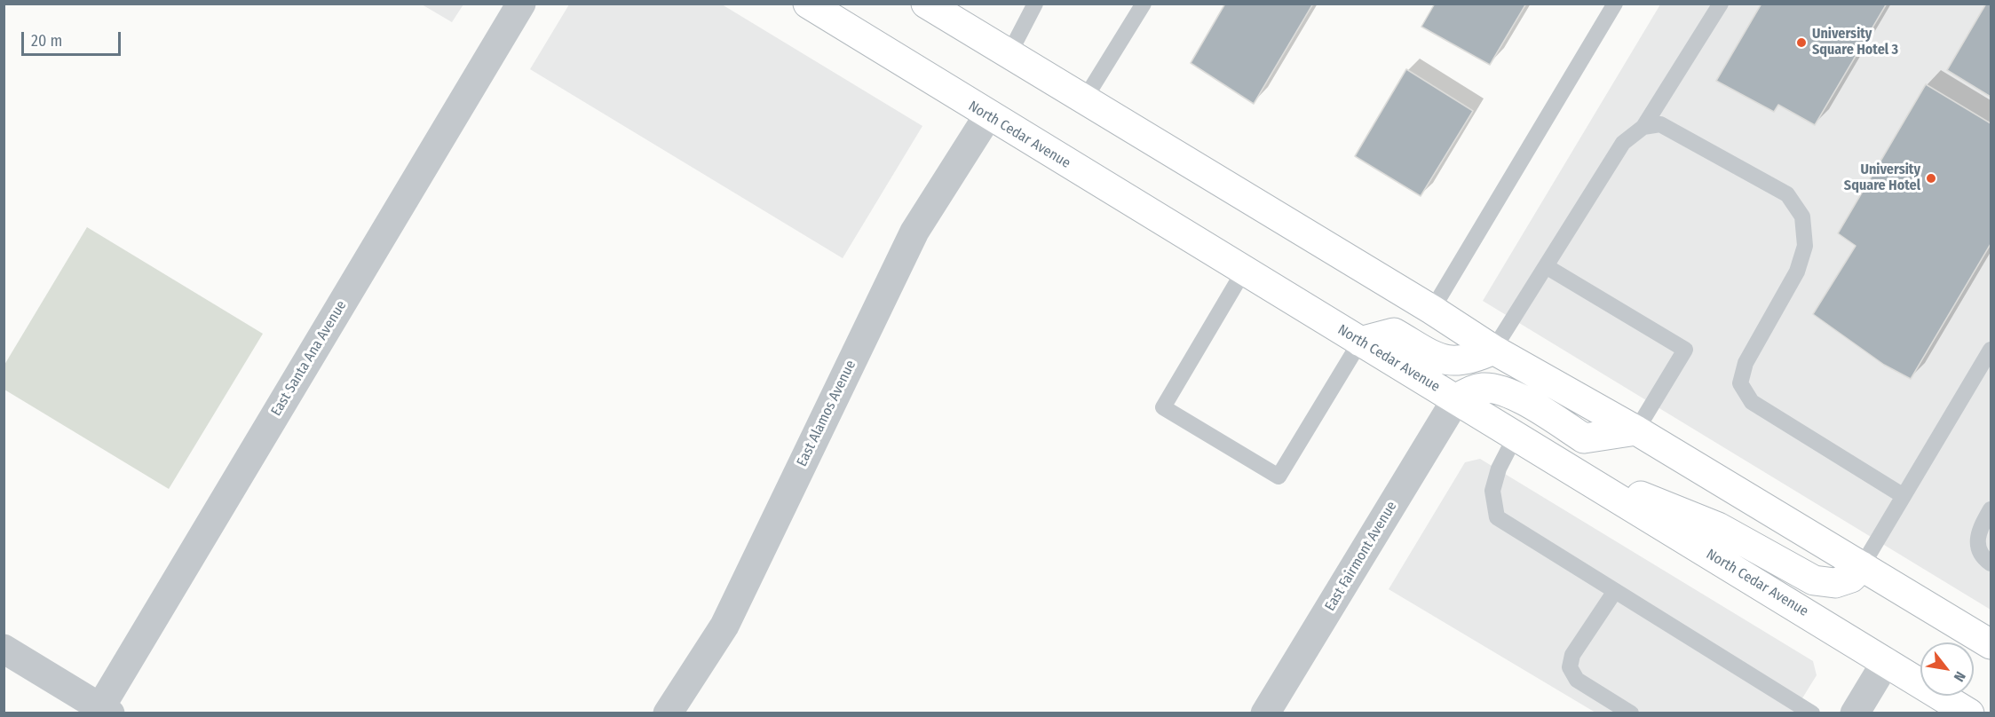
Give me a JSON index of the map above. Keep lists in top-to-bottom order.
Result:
{
  "streets": {
    "main road": ["North Cedar Avenue"],
    "street": ["East Santa Ana Avenue", "East Alamos Avenue", "East Fairmont Avenue"]
  },
  "crossings": [
    ["North Cedar Avenue", "East Alamos Avenue"],
    ["North Cedar Avenue", "East Fairmont Avenue"]
  ],
  "places": ["University Square Hotel 3", "University Square Hotel"],
  "scale_bar": "20 m",
  "north": "bottom right"
}
